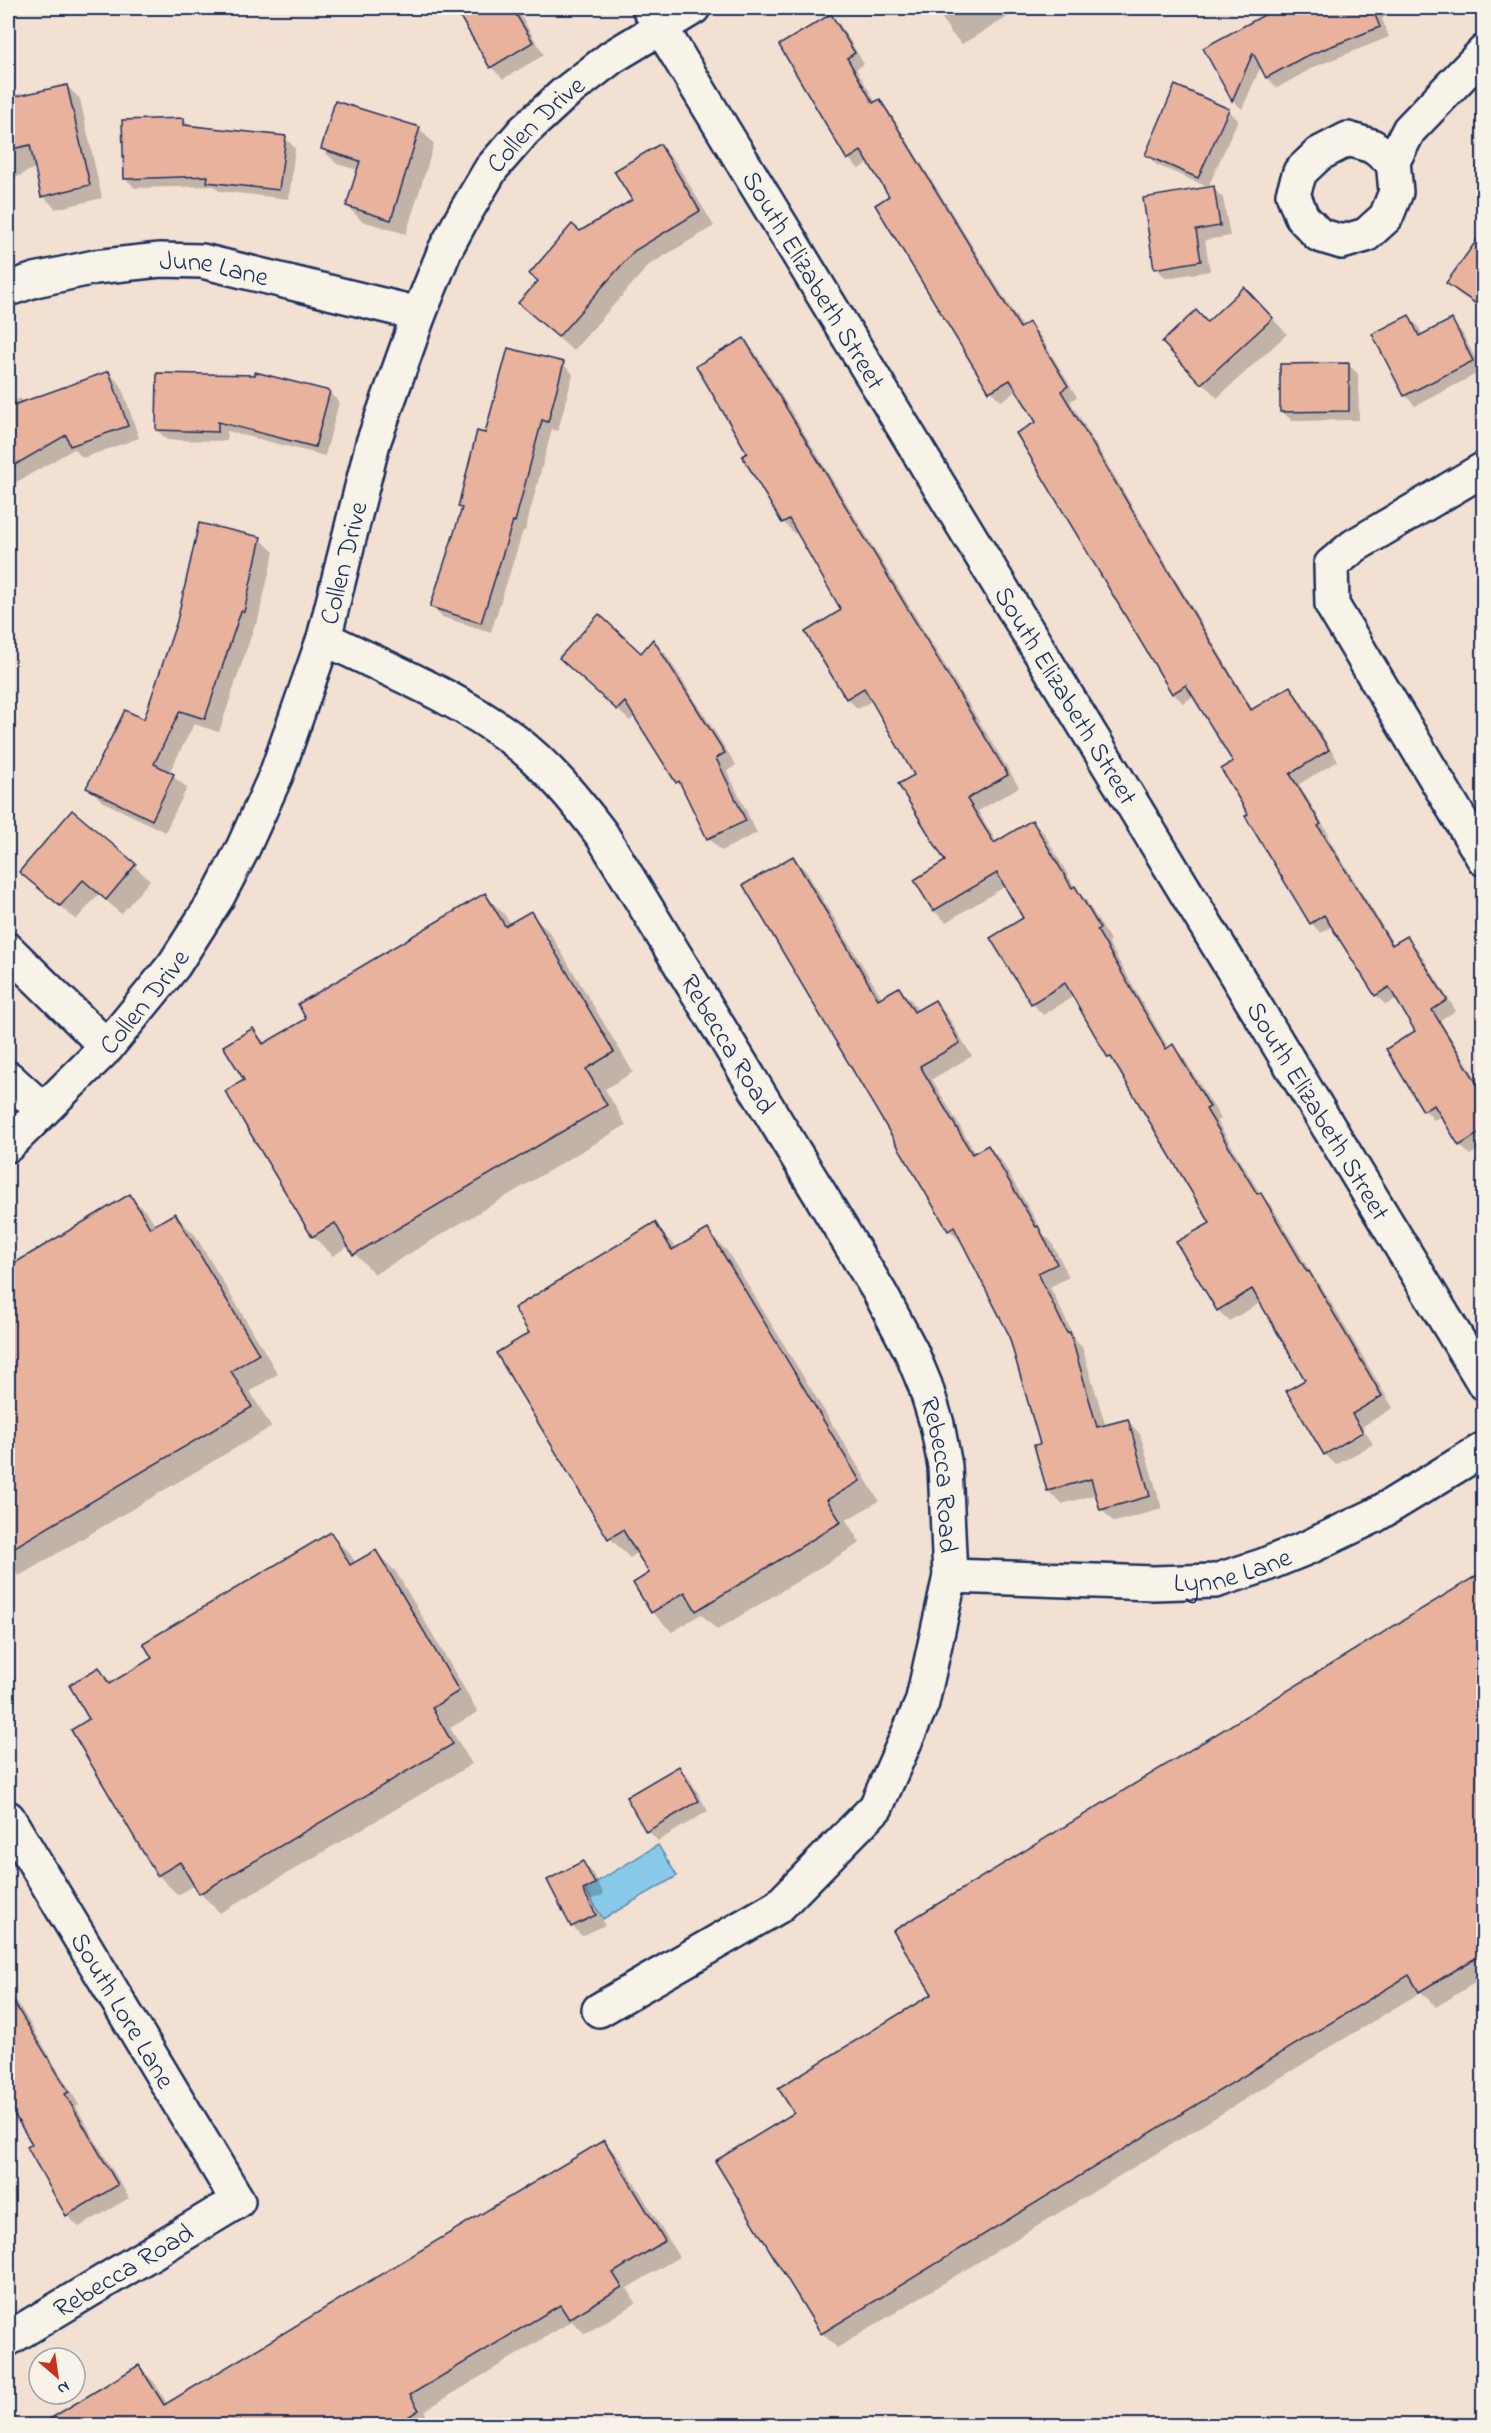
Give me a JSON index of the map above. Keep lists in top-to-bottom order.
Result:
{
  "streets": {
    "street": [
      "Collen Drive",
      "June Lane",
      "South Elizabeth Street",
      "Rebecca Road",
      "Lynne Lane",
      "South Lore Lane"
    ]
  },
  "crossings": [
    ["Collen Drive", "June Lane"],
    ["Collen Drive", "South Elizabeth Street"],
    ["Collen Drive", "Rebecca Road"],
    ["Rebecca Road", "Lynne Lane"],
    ["Rebecca Road", "South Lore Lane"]
  ],
  "north": "bottom right"
}
